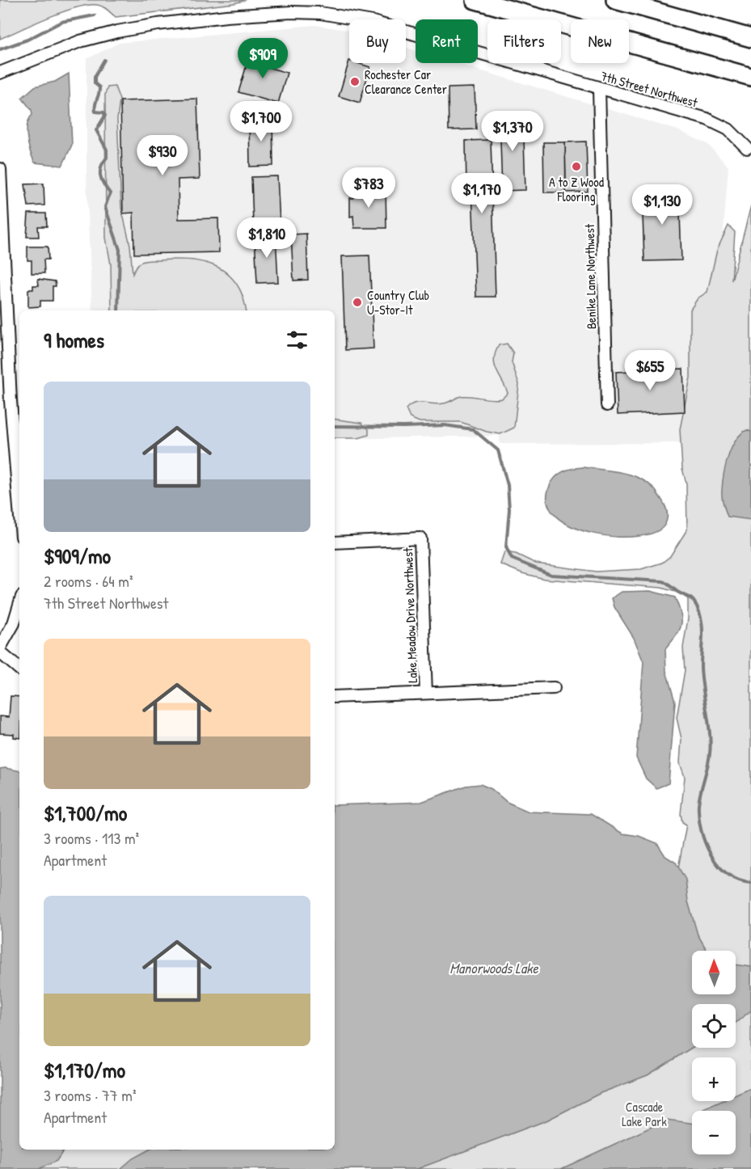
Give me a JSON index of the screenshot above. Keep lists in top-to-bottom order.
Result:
{
  "streets": {
    "street": ["7th Street Northwest", "Benike Lane Northwest", "Lake Meadow Drive Northwest"]
  },
  "crossings": [
    ["7th Street Northwest", "Benike Lane Northwest"]
  ],
  "water": ["Manorwoods Lake"],
  "parks": ["Cascade Lake Park"],
  "places": ["Rochester Car Clearance Center", "A to Z Wood Flooring", "Country Club U-Stor-It"],
  "north": "top",
  "page": {
    "chip": [
      "Buy",
      "Rent",
      "Filters",
      "New"
    ],
    "price": [
      "$909",
      "$1,700",
      "$1,370",
      "$930",
      "$783",
      "$1,170",
      "$1,130",
      "$1,810",
      "$655"
    ],
    "heading": "9 homes",
    "list": [
      {
        "name": "$909/mo",
        "note": "2 rooms · 64 m² · 7th Street Northwest"
      },
      {
        "name": "$1,700/mo",
        "note": "3 rooms · 113 m² · Apartment"
      },
      {
        "name": "$1,170/mo",
        "note": "3 rooms · 77 m² · Apartment"
      }
    ],
    "map_buttons": ["+", "−"]
  }
}
